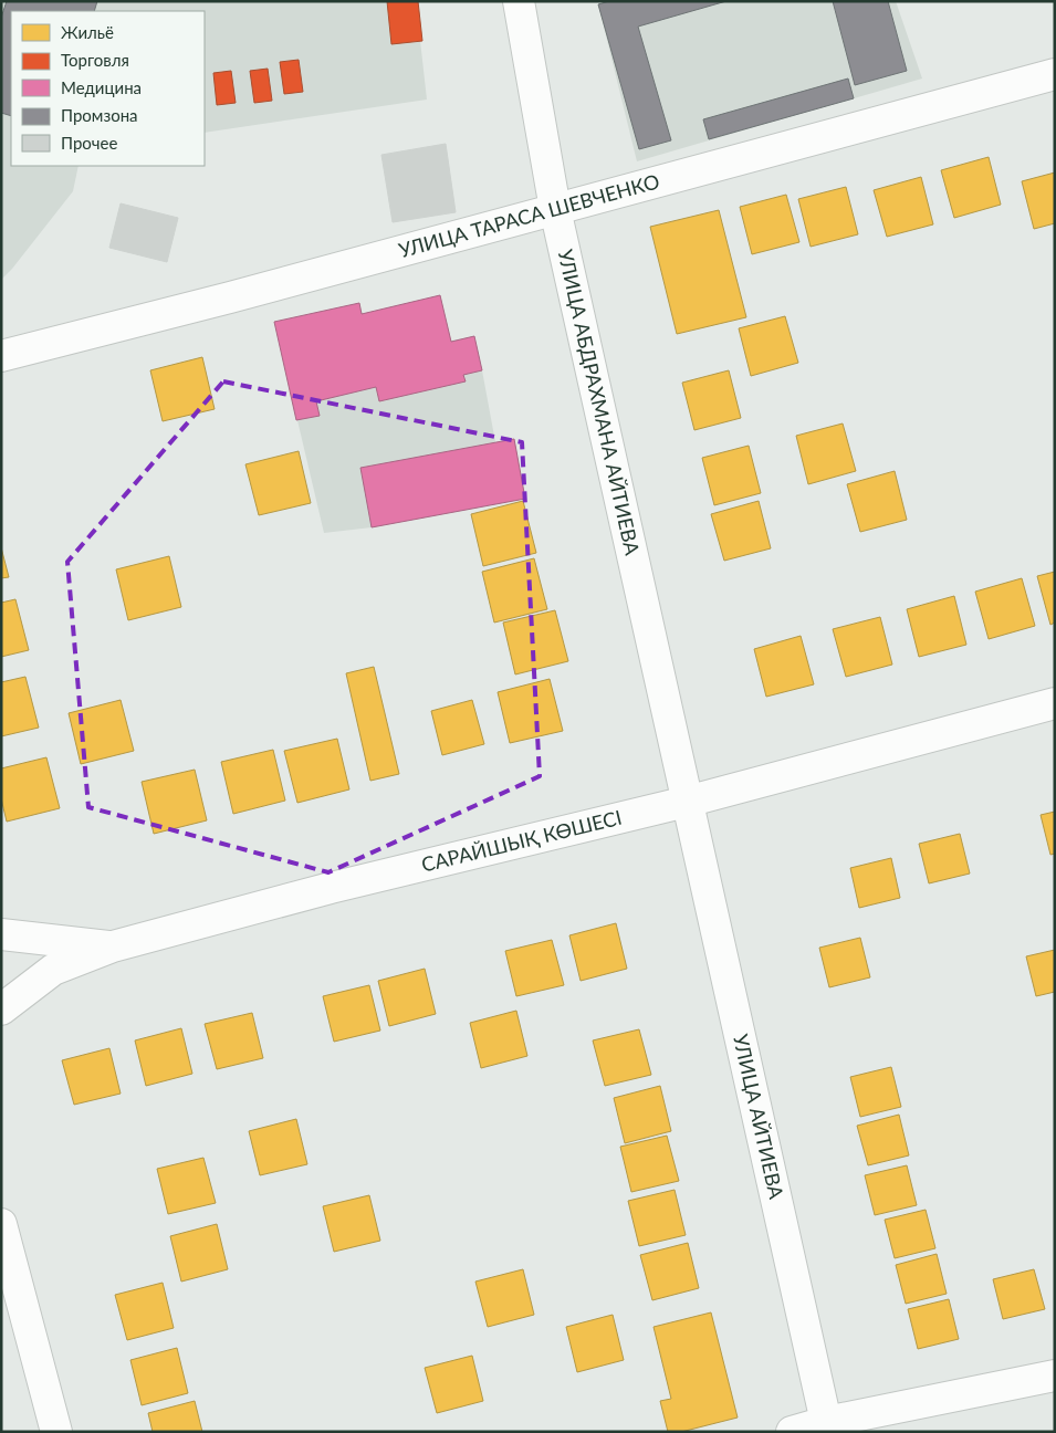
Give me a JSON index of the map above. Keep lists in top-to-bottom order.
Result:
{
  "streets": {
    "street": [
      "УЛИЦА ТАРАСА ШЕВЧЕНКО",
      "УЛИЦА АБДРАХМАНА АЙТИЕВА",
      "САРАЙШЫҚ КӨШЕСІ",
      "УЛИЦА АЙТИЕВА"
    ]
  },
  "crossings": [
    ["УЛИЦА ТАРАСА ШЕВЧЕНКО", "УЛИЦА АБДРАХМАНА АЙТИЕВА"],
    ["УЛИЦА АБДРАХМАНА АЙТИЕВА", "САРАЙШЫҚ КӨШЕСІ"],
    ["УЛИЦА АБДРАХМАНА АЙТИЕВА", "УЛИЦА АЙТИЕВА"],
    ["САРАЙШЫҚ КӨШЕСІ", "УЛИЦА АЙТИЕВА"]
  ],
  "legend": [
    "Жильё",
    "Торговля",
    "Медицина",
    "Промзона",
    "Прочее"
  ]
}
